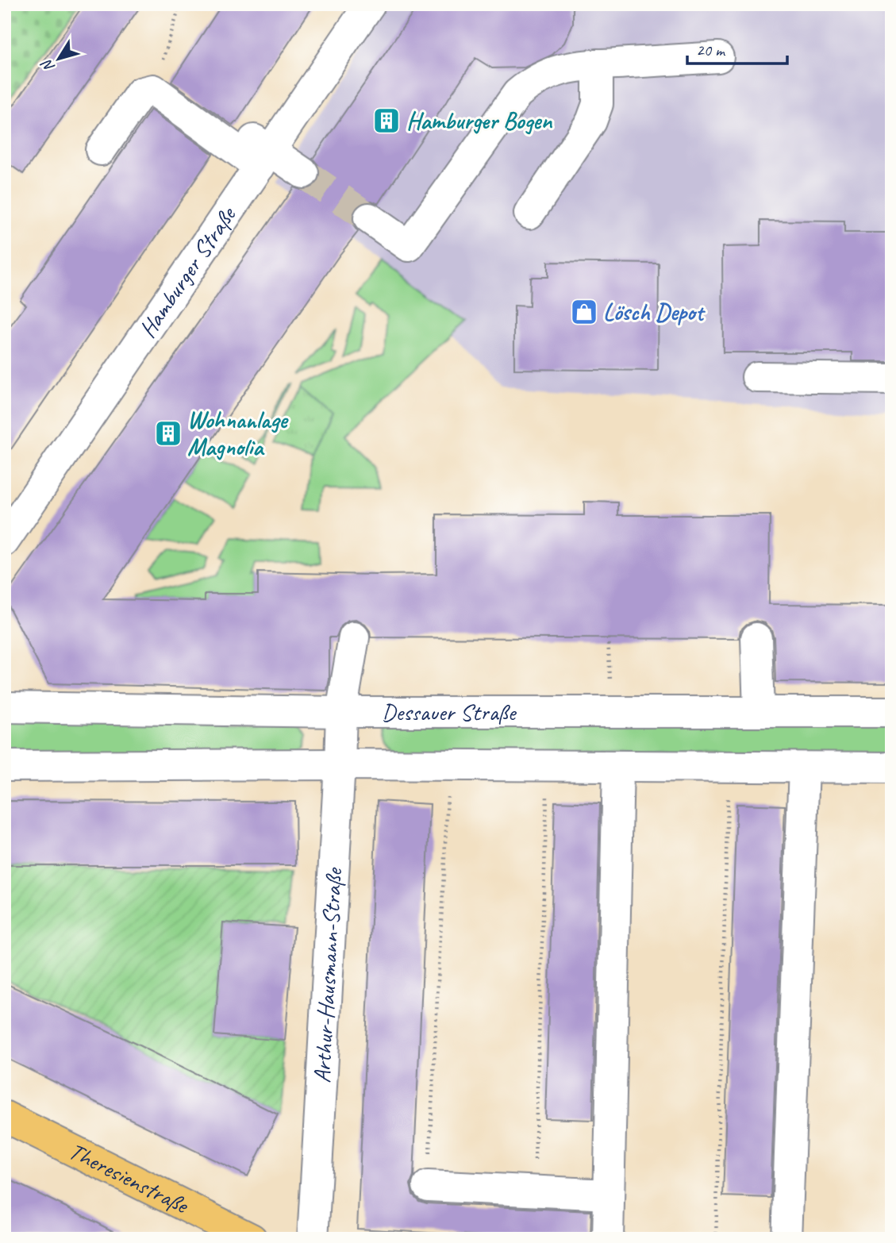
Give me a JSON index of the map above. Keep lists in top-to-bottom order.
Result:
{
  "streets": {
    "main road": ["Theresienstraße"],
    "street": ["Hamburger Straße", "Dessauer Straße", "Arthur-Hausmann-Straße"]
  },
  "crossings": [
    ["Dessauer Straße", "Arthur-Hausmann-Straße"]
  ],
  "places": {
    "building": ["Hamburger Bogen", "Wohnanlage Magnolia"],
    "shop": ["Lösch Depot"]
  },
  "scale_bar": "20 m",
  "north": "bottom left"
}
